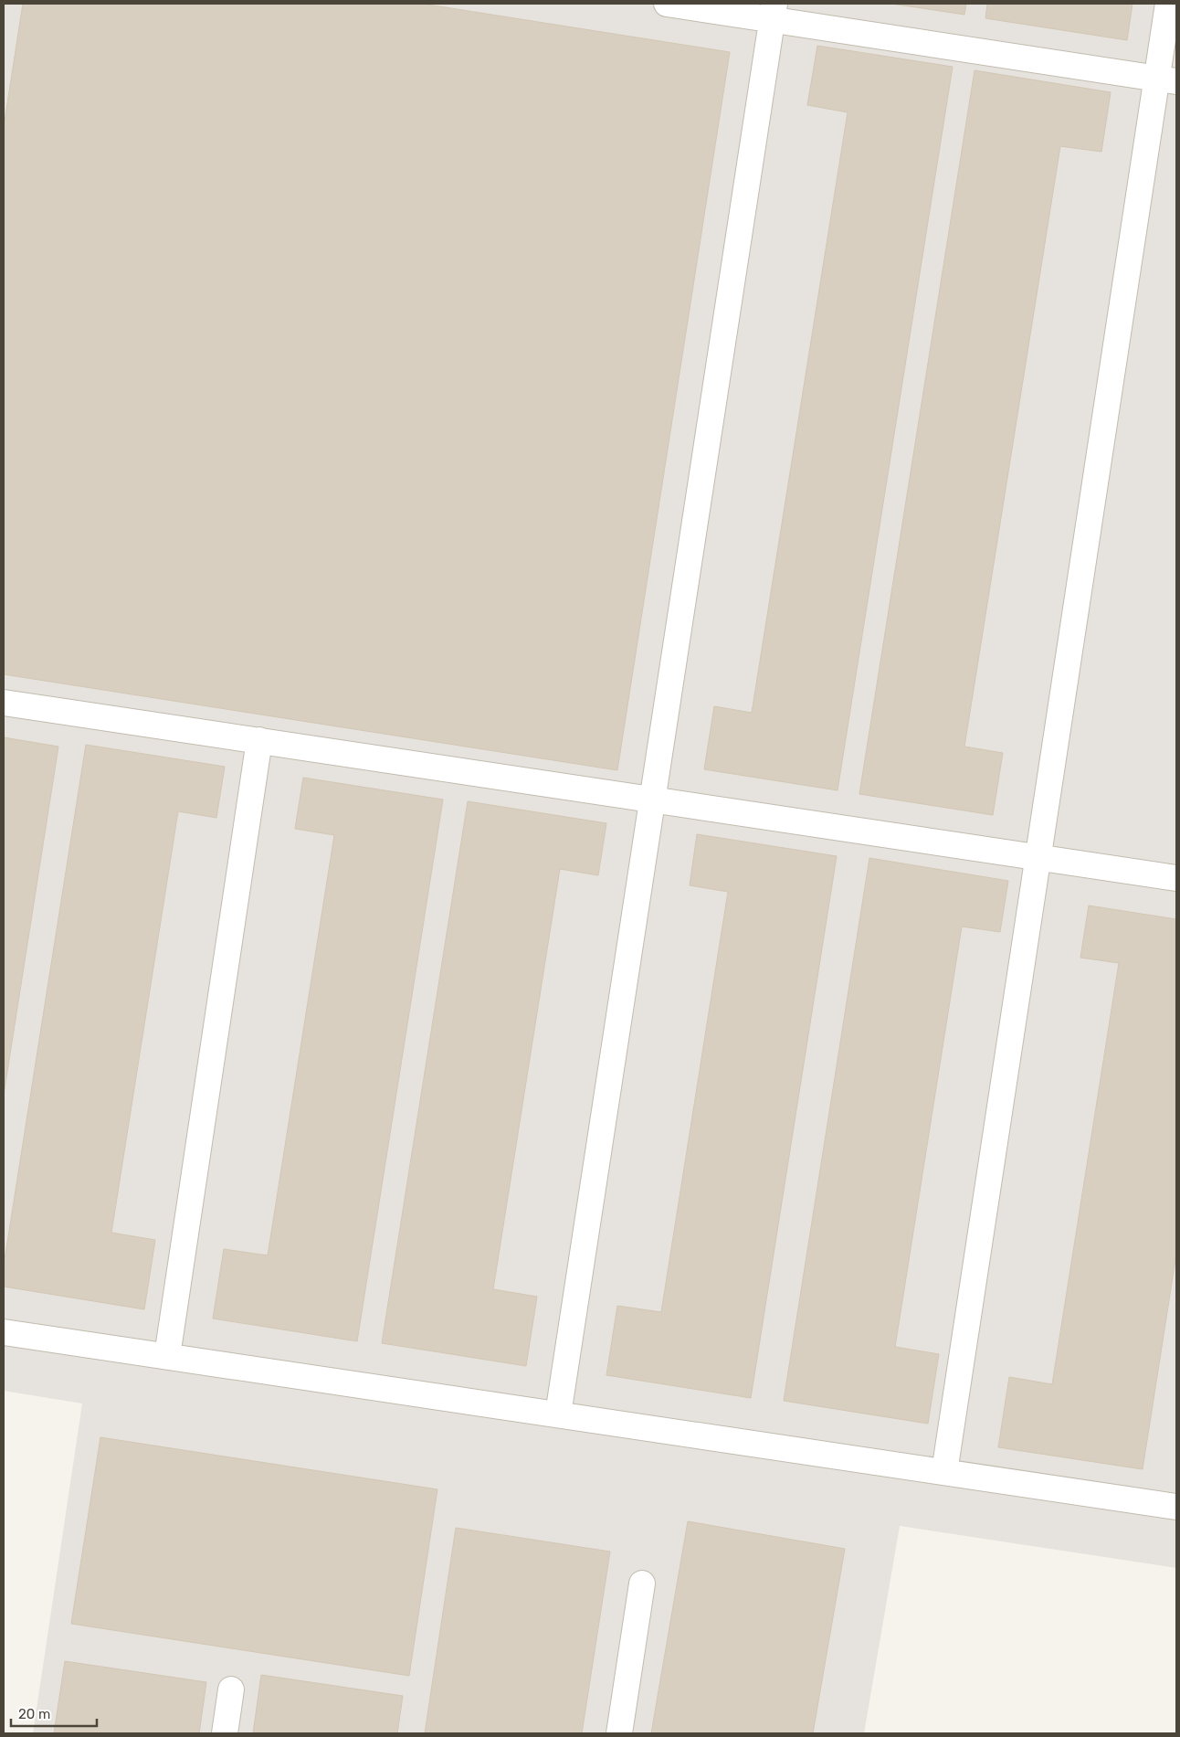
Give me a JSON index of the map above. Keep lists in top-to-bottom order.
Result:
{
  "scale_bar": "20 m"
}
